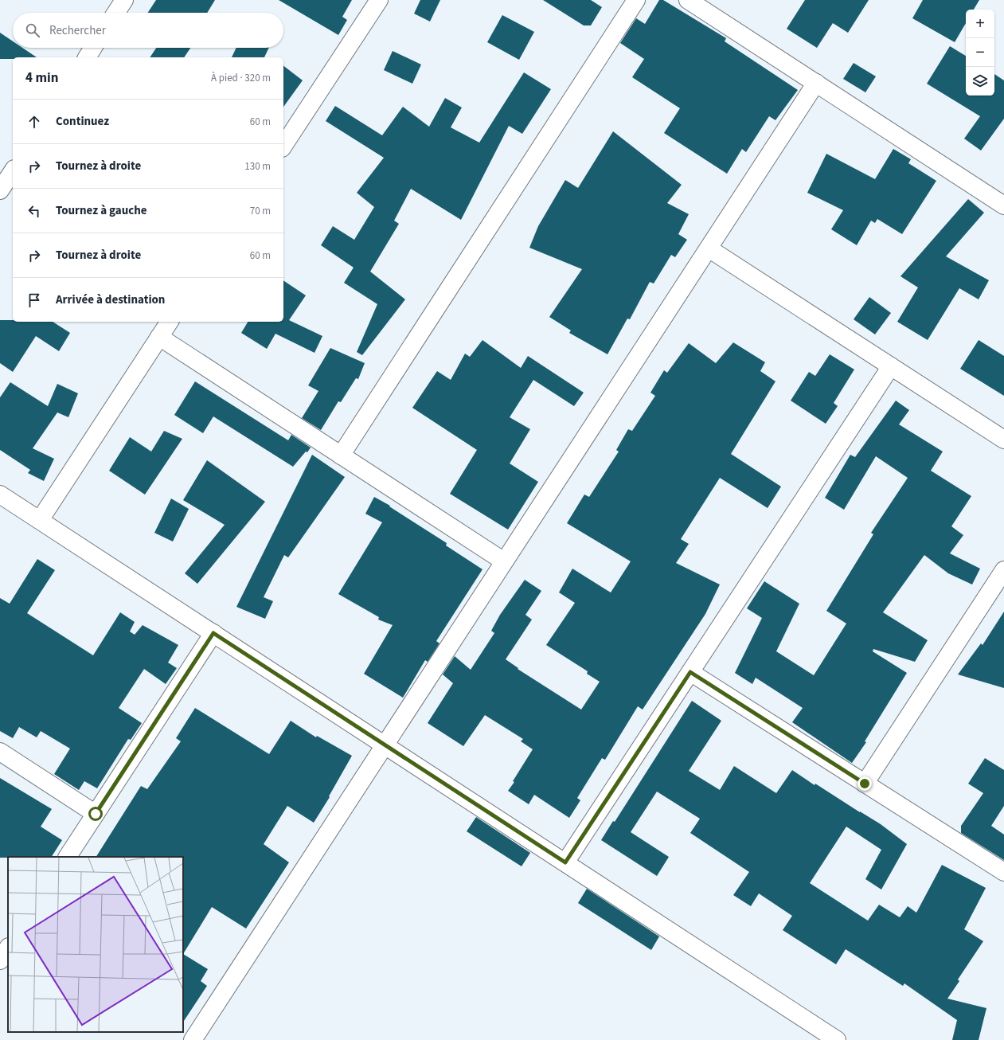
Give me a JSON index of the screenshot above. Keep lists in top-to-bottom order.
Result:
{
  "page": {
    "map_buttons": ["+", "−"],
    "search": "Rechercher",
    "heading": ["4 min", "À pied · 320 m"],
    "list": [
      ["Continuez", "60 m"],
      ["Tournez à droite", "130 m"],
      ["Tournez à gauche", "70 m"],
      ["Tournez à droite", "60 m"],
      "Arrivée à destination"
    ]
  }
}
